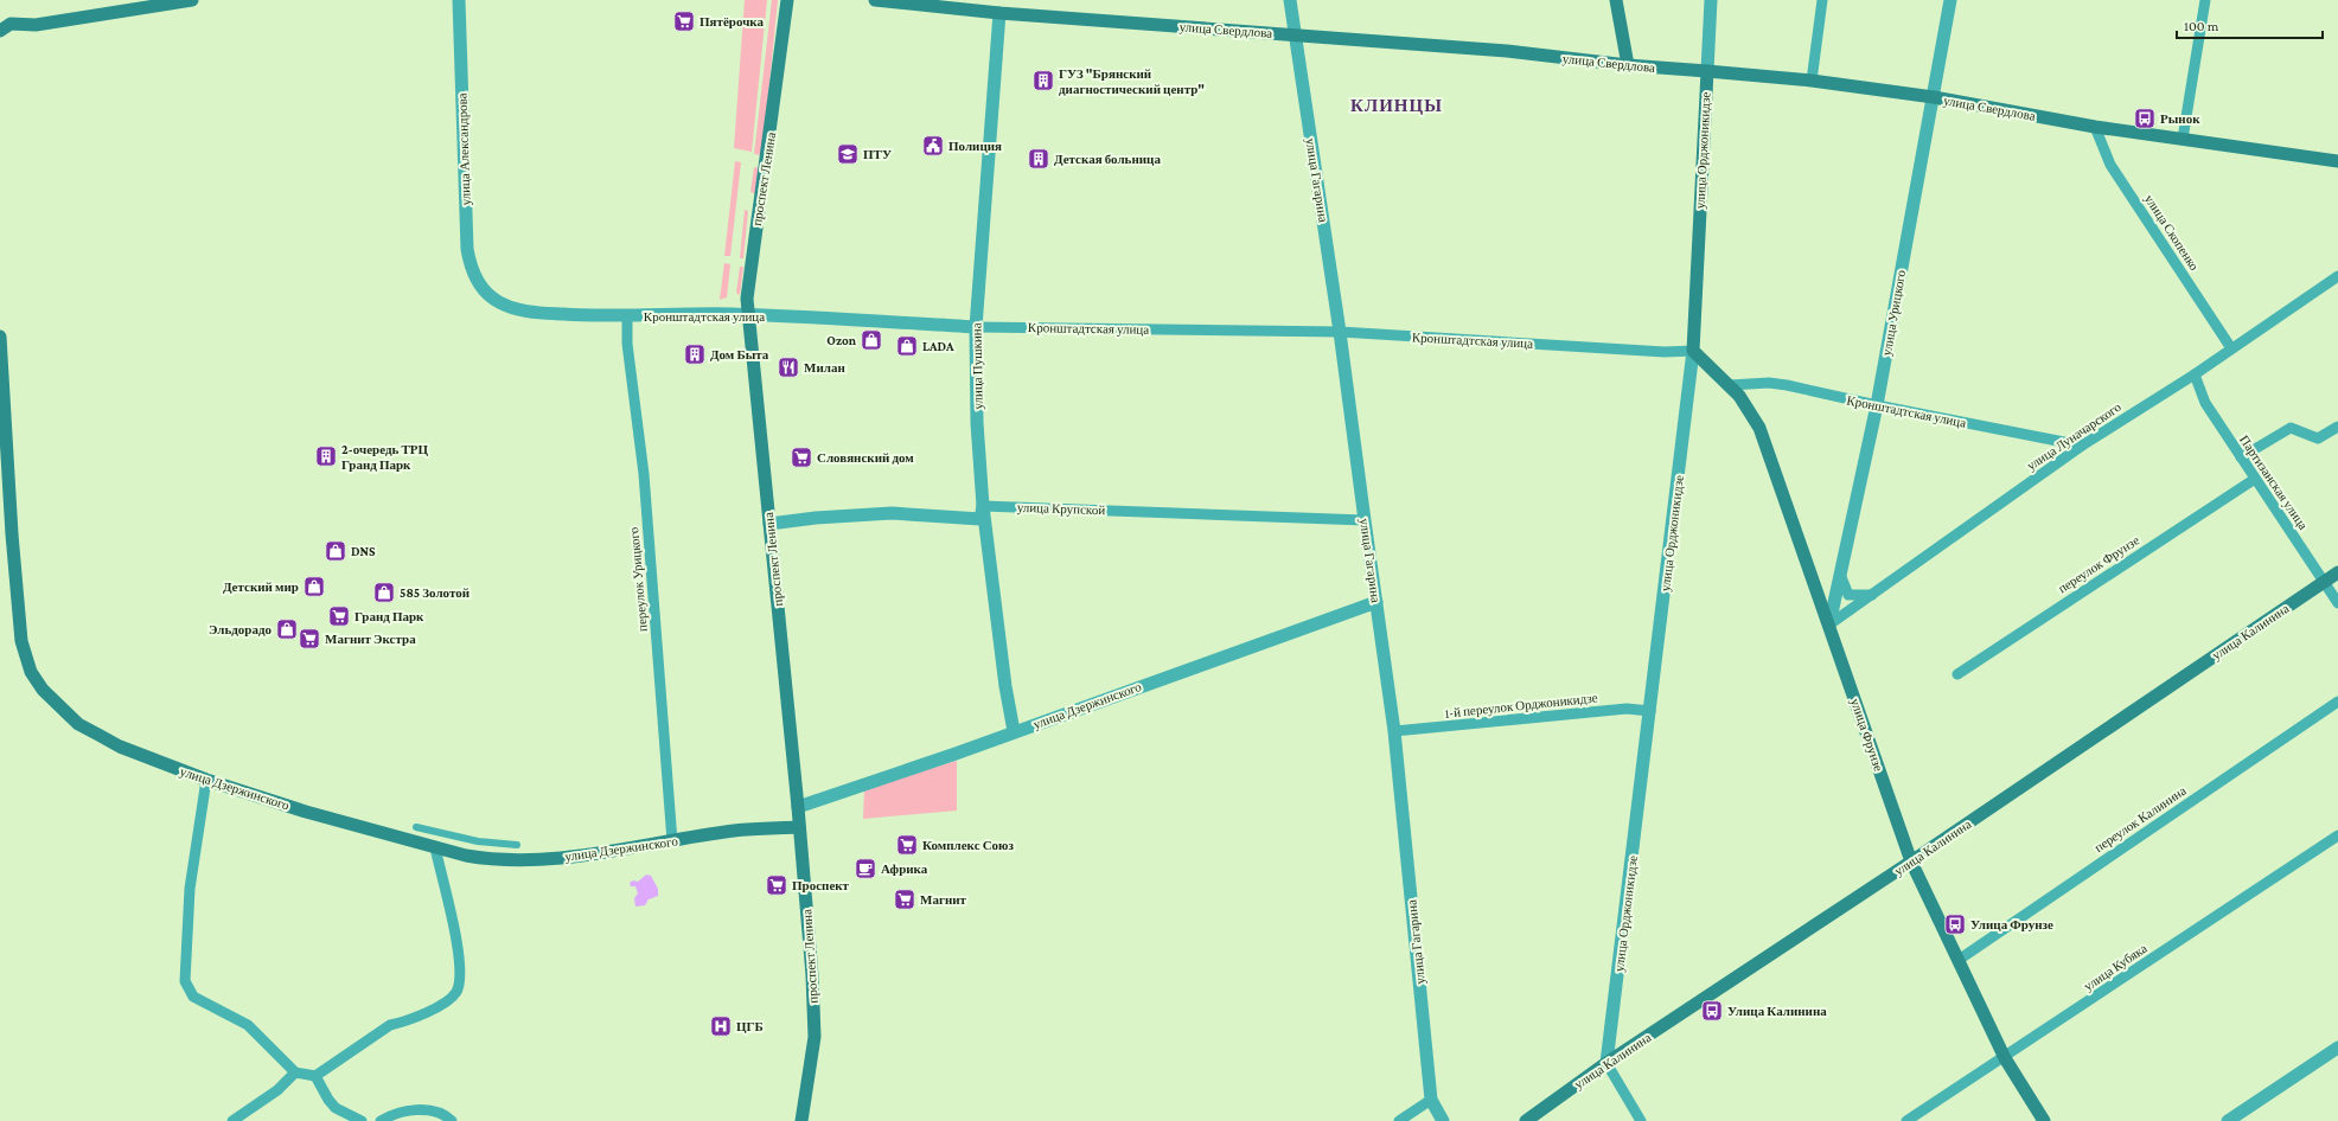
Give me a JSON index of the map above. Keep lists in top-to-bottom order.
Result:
{
  "streets": {
    "main road": [
      "улица Свердлова",
      "улица Орджоникидзе",
      "проспект Ленина",
      "улица Калинина",
      "улица Дзержинского",
      "улица Фрунзе"
    ],
    "street": [
      "улица Александрова",
      "улица Гагарина",
      "улица Скопенко",
      "улица Урицкого",
      "Кронштадтская улица",
      "улица Пушкина",
      "улица Луначарского",
      "Партизанская улица",
      "улица Крупской",
      "переулок Фрунзе",
      "переулок Урицкого",
      "1-й переулок Орджоникидзе",
      "переулок Калинина",
      "улица Кубяка"
    ]
  },
  "crossings": [
    ["улица Свердлова", "улица Орджоникидзе"],
    ["улица Свердлова", "улица Гагарина"],
    ["улица Свердлова", "улица Скопенко"],
    ["улица Свердлова", "улица Урицкого"],
    ["улица Свердлова", "улица Пушкина"],
    ["улица Александрова", "Кронштадтская улица"],
    ["улица Орджоникидзе", "Кронштадтская улица"],
    ["улица Орджоникидзе", "улица Калинина"],
    ["улица Орджоникидзе", "1-й переулок Орджоникидзе"],
    ["улица Орджоникидзе", "улица Фрунзе"],
    ["проспект Ленина", "Кронштадтская улица"],
    ["проспект Ленина", "улица Дзержинского"],
    ["улица Гагарина", "Кронштадтская улица"],
    ["улица Гагарина", "улица Крупской"],
    ["улица Гагарина", "улица Дзержинского"],
    ["улица Гагарина", "1-й переулок Орджоникидзе"],
    ["улица Скопенко", "улица Луначарского"],
    ["улица Урицкого", "Кронштадтская улица"],
    ["улица Урицкого", "улица Луначарского"],
    ["улица Урицкого", "улица Фрунзе"],
    ["Кронштадтская улица", "улица Пушкина"],
    ["Кронштадтская улица", "улица Луначарского"],
    ["Кронштадтская улица", "переулок Урицкого"],
    ["Кронштадтская улица", "улица Фрунзе"],
    ["улица Пушкина", "улица Крупской"],
    ["улица Пушкина", "улица Дзержинского"],
    ["улица Луначарского", "Партизанская улица"],
    ["улица Луначарского", "улица Фрунзе"],
    ["Партизанская улица", "переулок Фрунзе"],
    ["Партизанская улица", "улица Калинина"],
    ["переулок Урицкого", "улица Дзержинского"],
    ["улица Калинина", "улица Фрунзе"],
    ["улица Фрунзе", "переулок Калинина"],
    ["улица Фрунзе", "улица Кубяка"]
  ],
  "districts": ["КЛИНЦЫ"],
  "places": {
    "supermarket": [
      "Пятёрочка",
      "Словянский дом",
      "Гранд Парк",
      "Магнит Экстра",
      "Комплекс Союз",
      "Проспект",
      "Магнит"
    ],
    "building": [
      "ГУЗ \"Брянский диагностический центр\"",
      "Детская больница",
      "Дом Быта",
      "2-очередь ТРЦ Гранд Парк"
    ],
    "bus stop": ["Рынок", "Улица Фрунзе", "Улица Калинина"],
    "public building": ["Полиция"],
    "school or university": ["ПТУ"],
    "shop": [
      "Ozon",
      "LADA",
      "DNS",
      "Детский мир",
      "585 Золотой",
      "Эльдорадо"
    ],
    "restaurant": ["Милан"],
    "cafe": ["Африка"],
    "hospital": ["ЦГБ"]
  },
  "scale_bar": "100 m"
}
